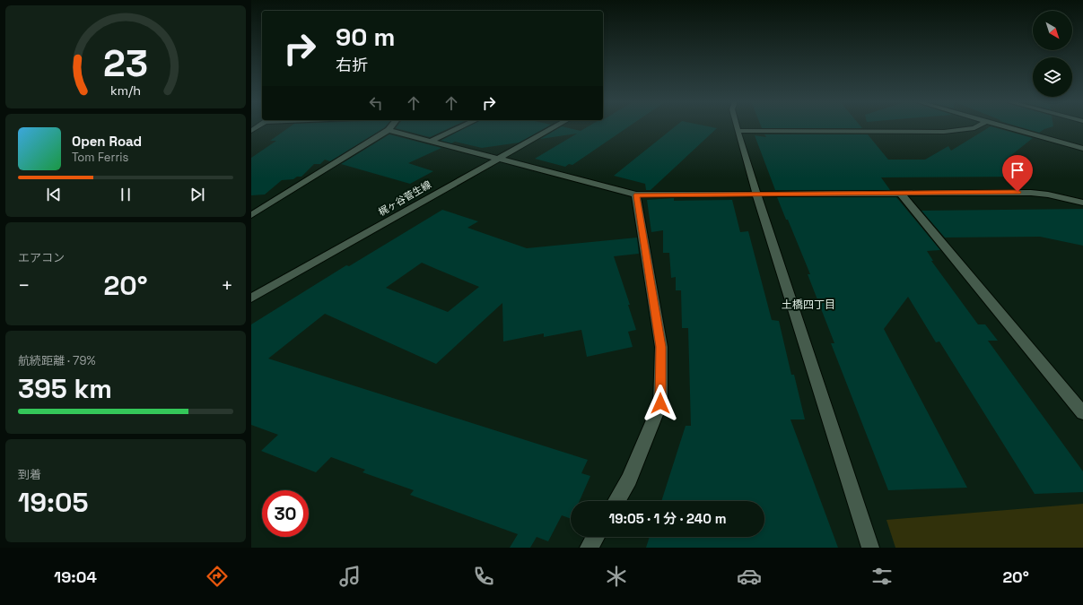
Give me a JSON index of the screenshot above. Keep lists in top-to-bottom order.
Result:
{
  "streets": {
    "street": ["梶ヶ谷菅生線"]
  },
  "districts": ["土橋四丁目"],
  "north": "bottom right",
  "page": {
    "turn": ["90 m", "右折"],
    "song": ["Open Road", "Tom Ferris"],
    "tile": [
      "エアコン",
      ["航続距離 · 79%", "395 km"],
      ["到着", "19:05"]
    ],
    "heat": ["−", "20°", "+"],
    "limit": "30",
    "trip": "19:05 · 1 分 · 240 m",
    "tabs": ["19:04", "20°"],
    "gauge": ["23", "km/h"]
  }
}
